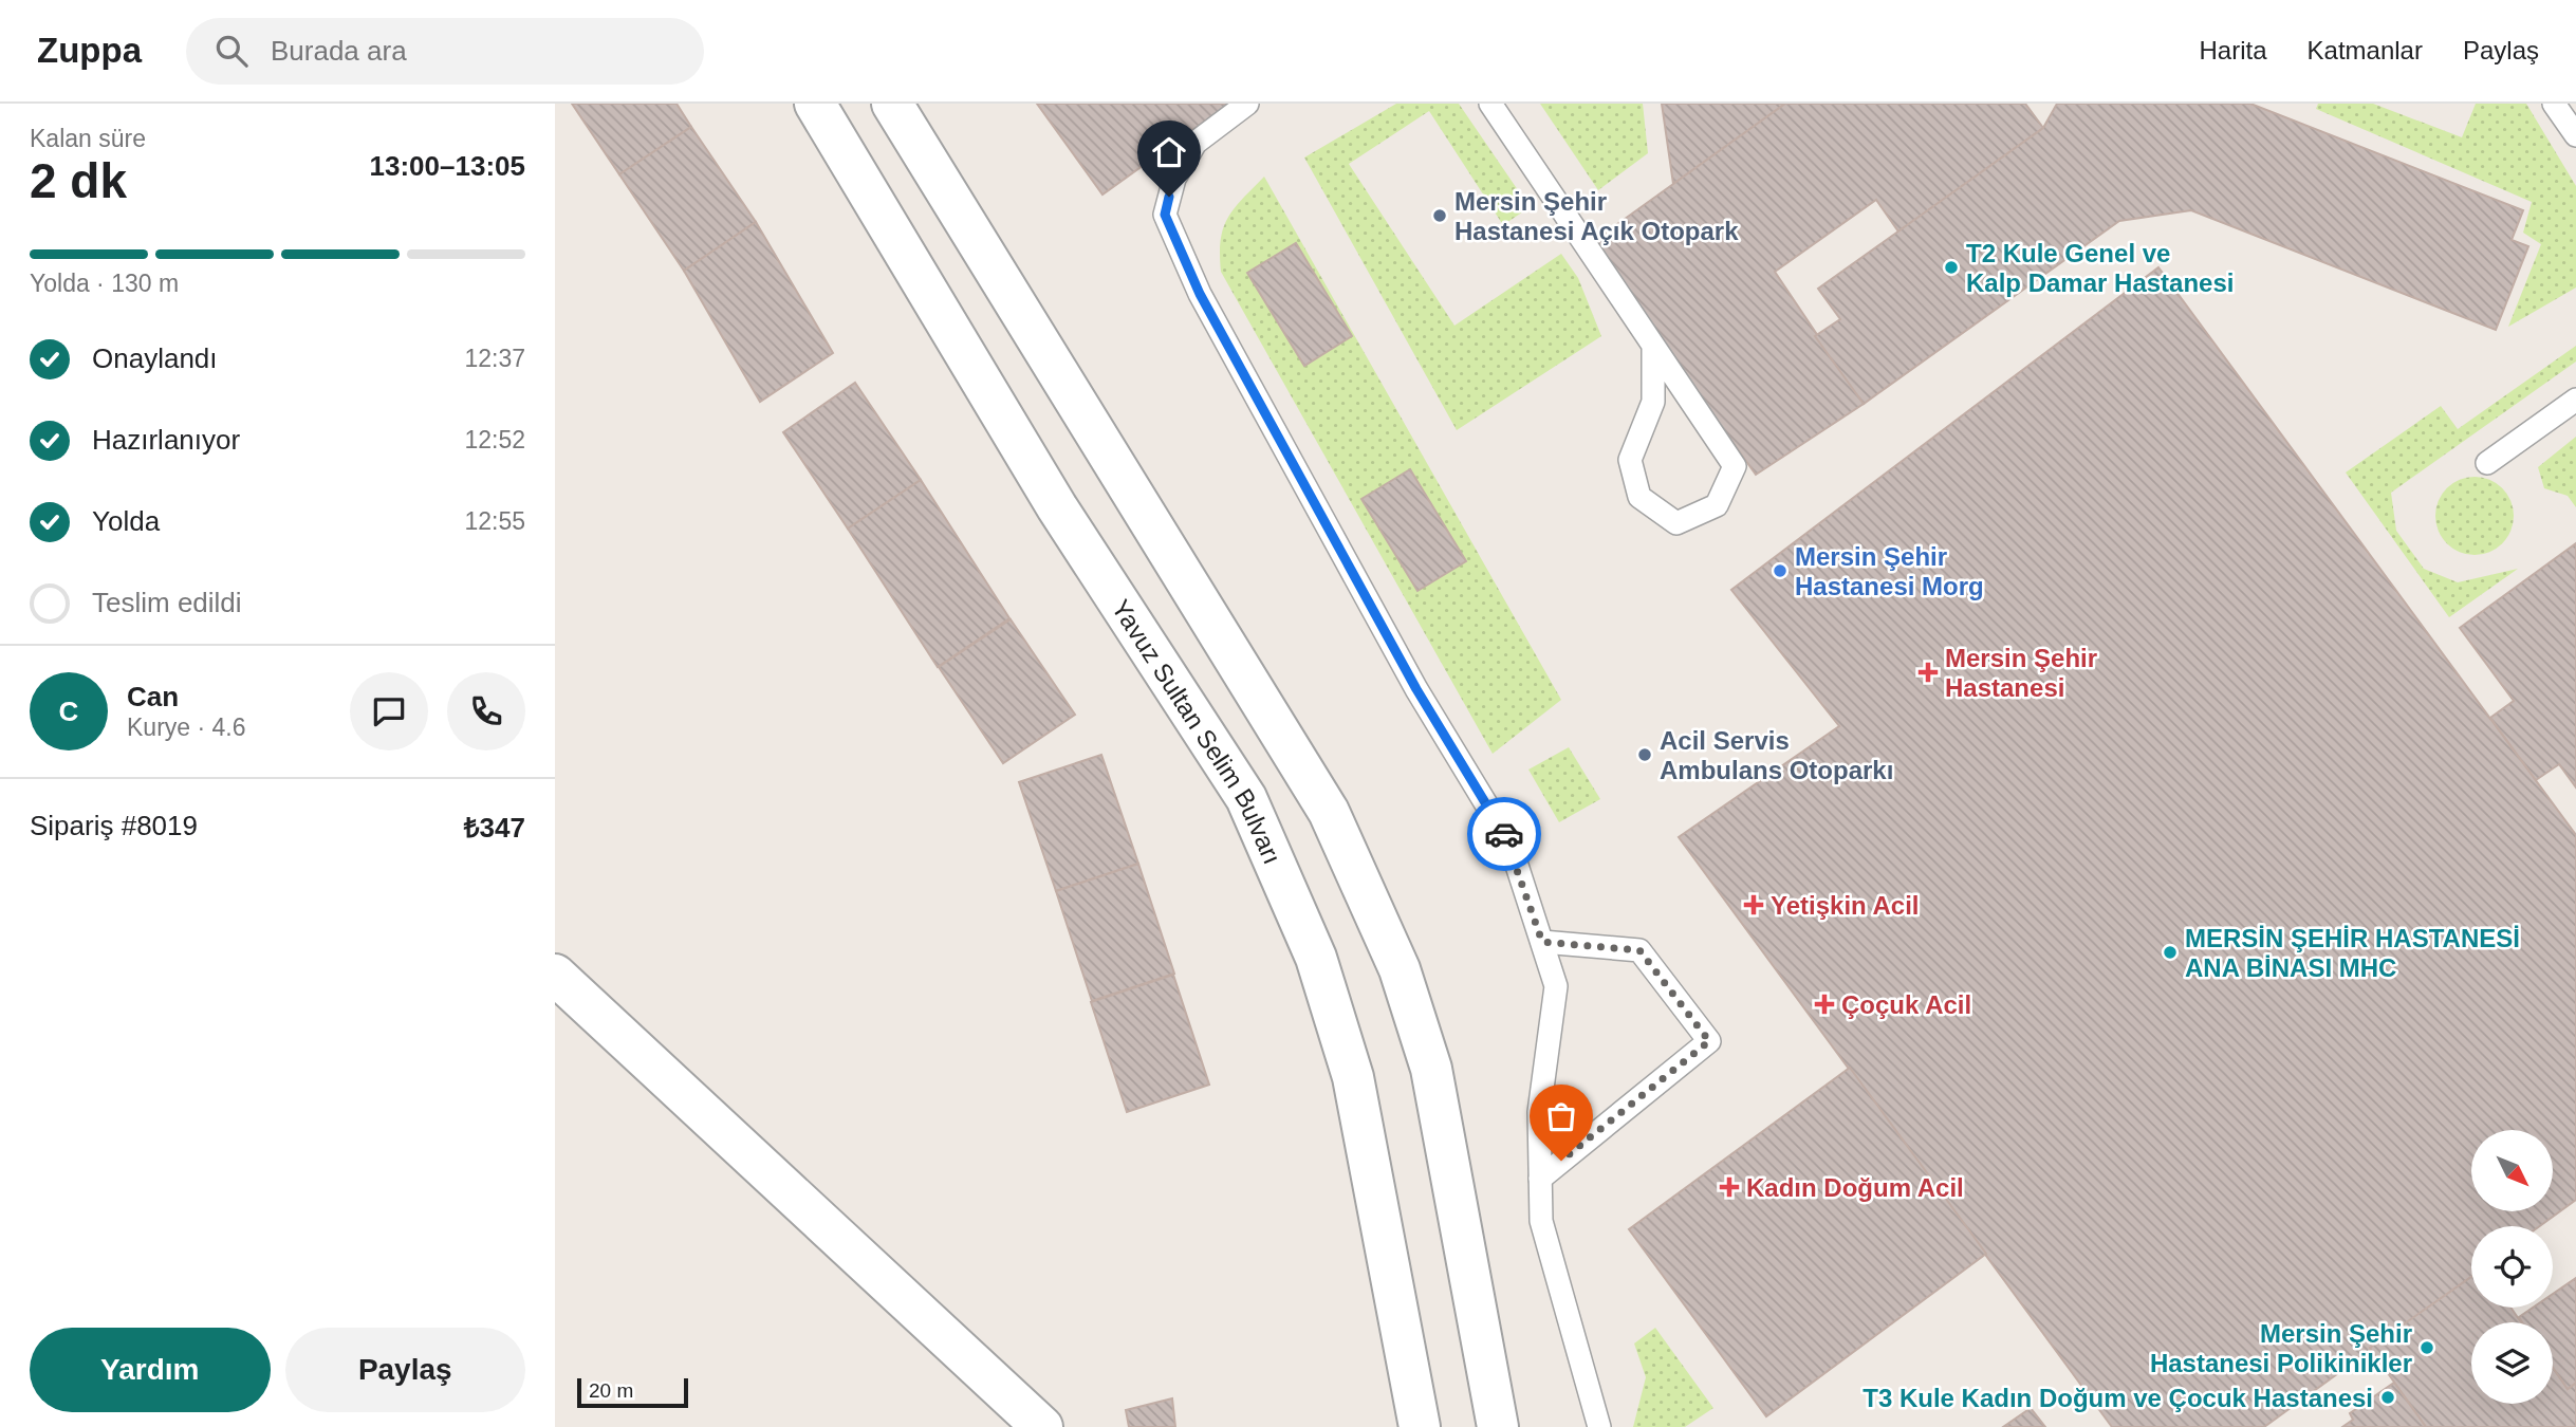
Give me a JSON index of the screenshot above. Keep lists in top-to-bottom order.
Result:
{
  "streets": {
    "street": ["Yavuz Sultan Selim Bulvarı"]
  },
  "places": {
    "other": [
      "Mersin Şehir Hastanesi Açık Otopark",
      "T2 Kule Genel ve Kalp Damar Hastanesi",
      "Mersin Şehir Hastanesi Morg",
      "Acil Servis Ambulans Otoparkı",
      "MERSİN ŞEHİR HASTANESİ ANA BİNASI MHC",
      "Mersin Şehir Hastanesi Polikinikler",
      "T3 Kule Kadın Doğum ve Çocuk Hastanesi"
    ],
    "health": [
      "Mersin Şehir Hastanesi",
      "Yetişkin Acil",
      "Çoçuk Acil",
      "Kadın Doğum Acil"
    ]
  },
  "scale_bar": "20 m",
  "north": "bottom right",
  "page": {
    "header": "Zuppa",
    "search": "Burada ara",
    "nav": ["Harita", "Katmanlar", "Paylaş"],
    "heading": ["2 dk", "Kalan süre", "13:00–13:05"],
    "panel": [
      "Can",
      "Kurye · 4.6",
      "Sipariş #8019",
      "₺347"
    ],
    "bar": "Yolda · 130 m",
    "list": [
      ["Onaylandı", "12:37"],
      ["Hazırlanıyor", "12:52"],
      ["Yolda", "12:55"],
      "Teslim edildi"
    ],
    "round": "C",
    "buttons": ["Yardım", "Paylaş"],
    "scale": "20 m"
  }
}
